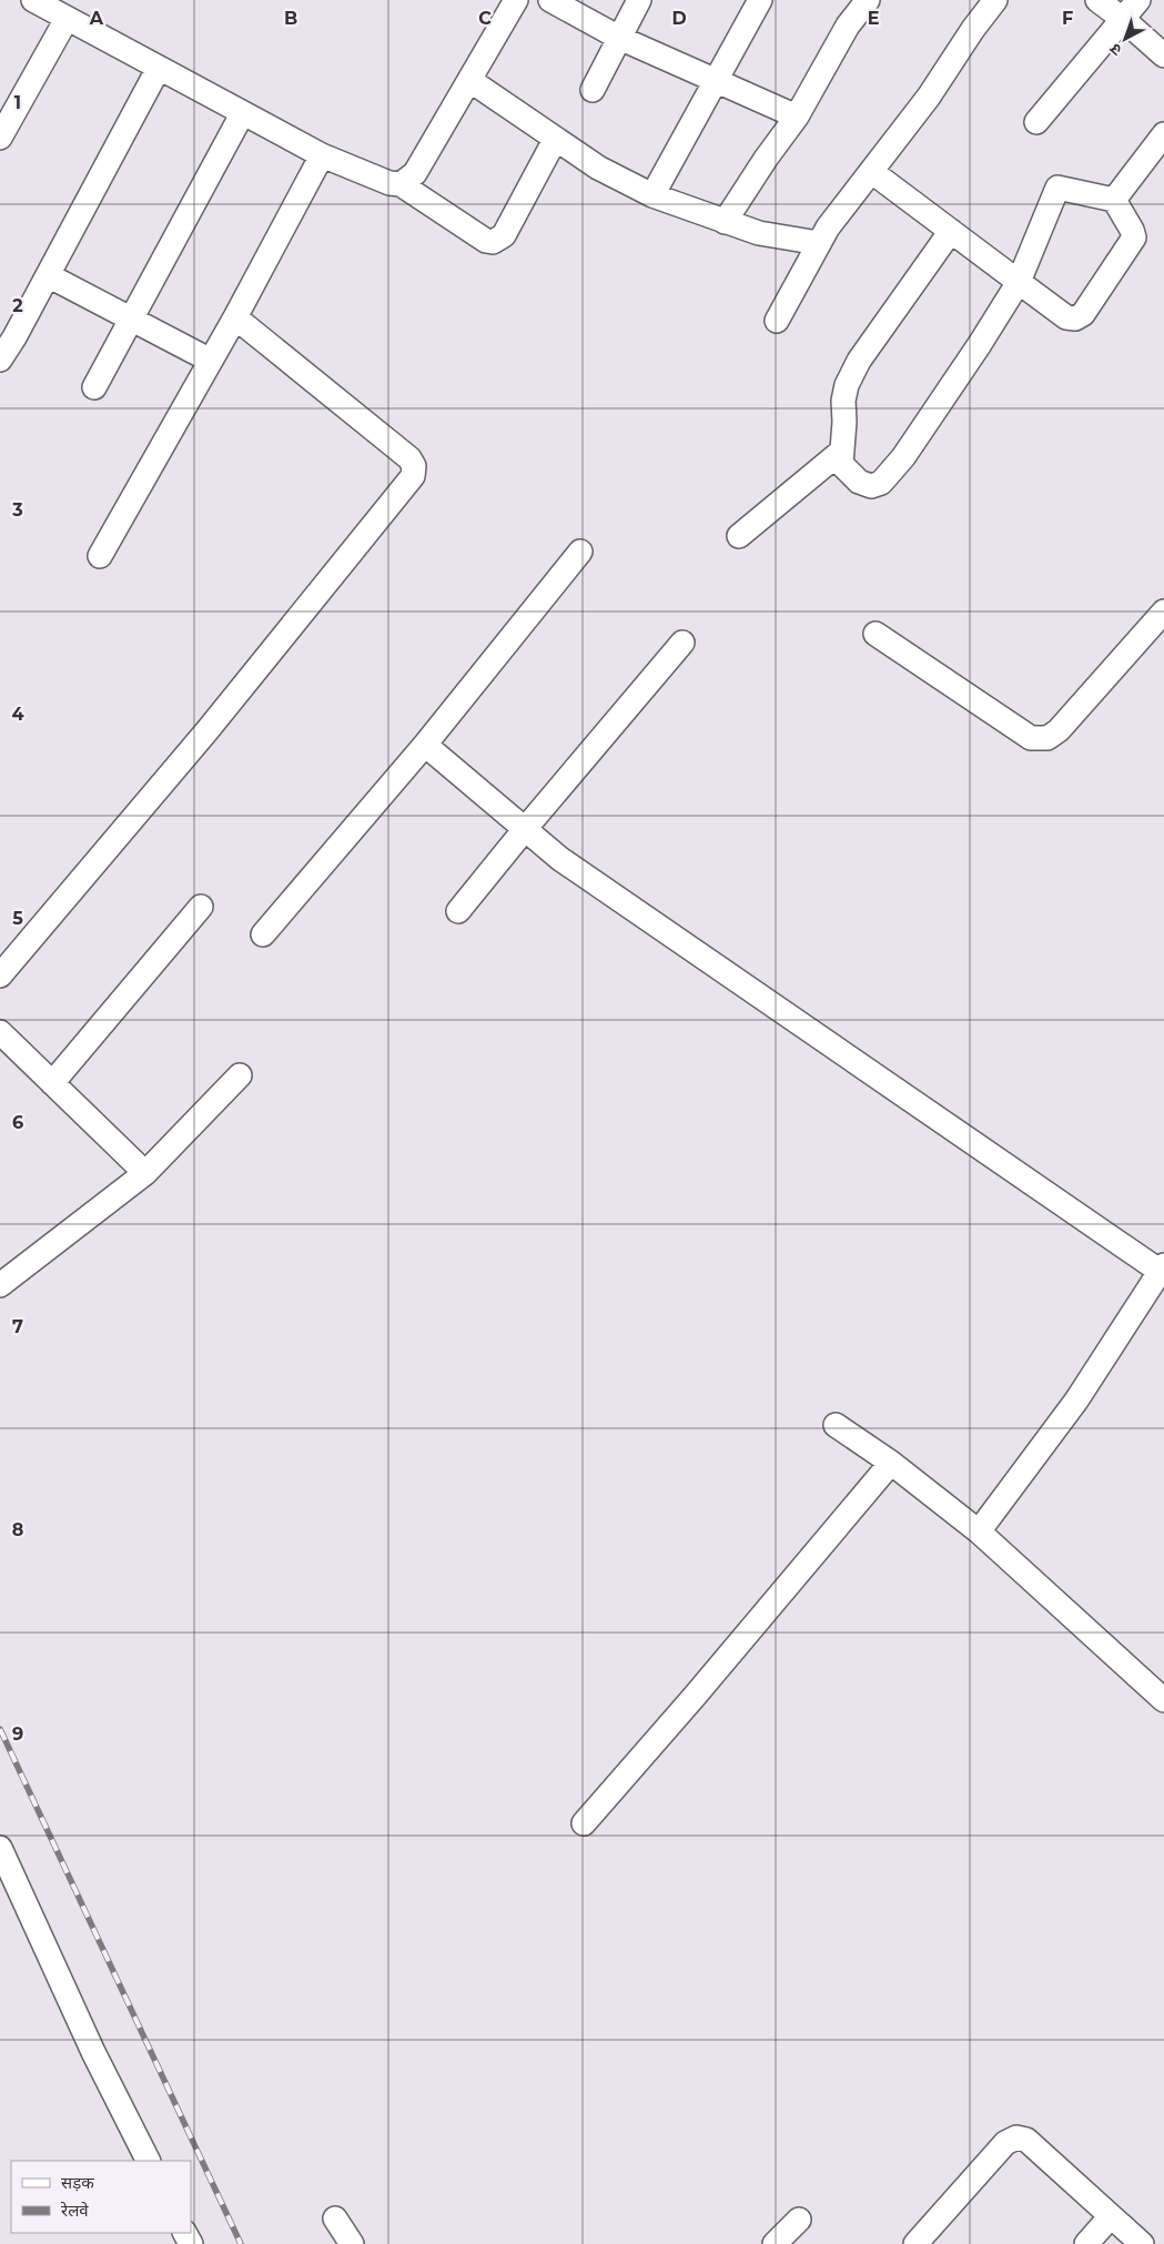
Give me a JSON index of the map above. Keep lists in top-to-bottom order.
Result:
{
  "legend": ["सड़क", "रेलवे"],
  "north": "bottom left",
  "grid": {
    "columns": [
      "A",
      "B",
      "C",
      "D",
      "E",
      "F"
    ],
    "rows": [
      "1",
      "2",
      "3",
      "4",
      "5",
      "6",
      "7",
      "8",
      "9"
    ]
  }
}
